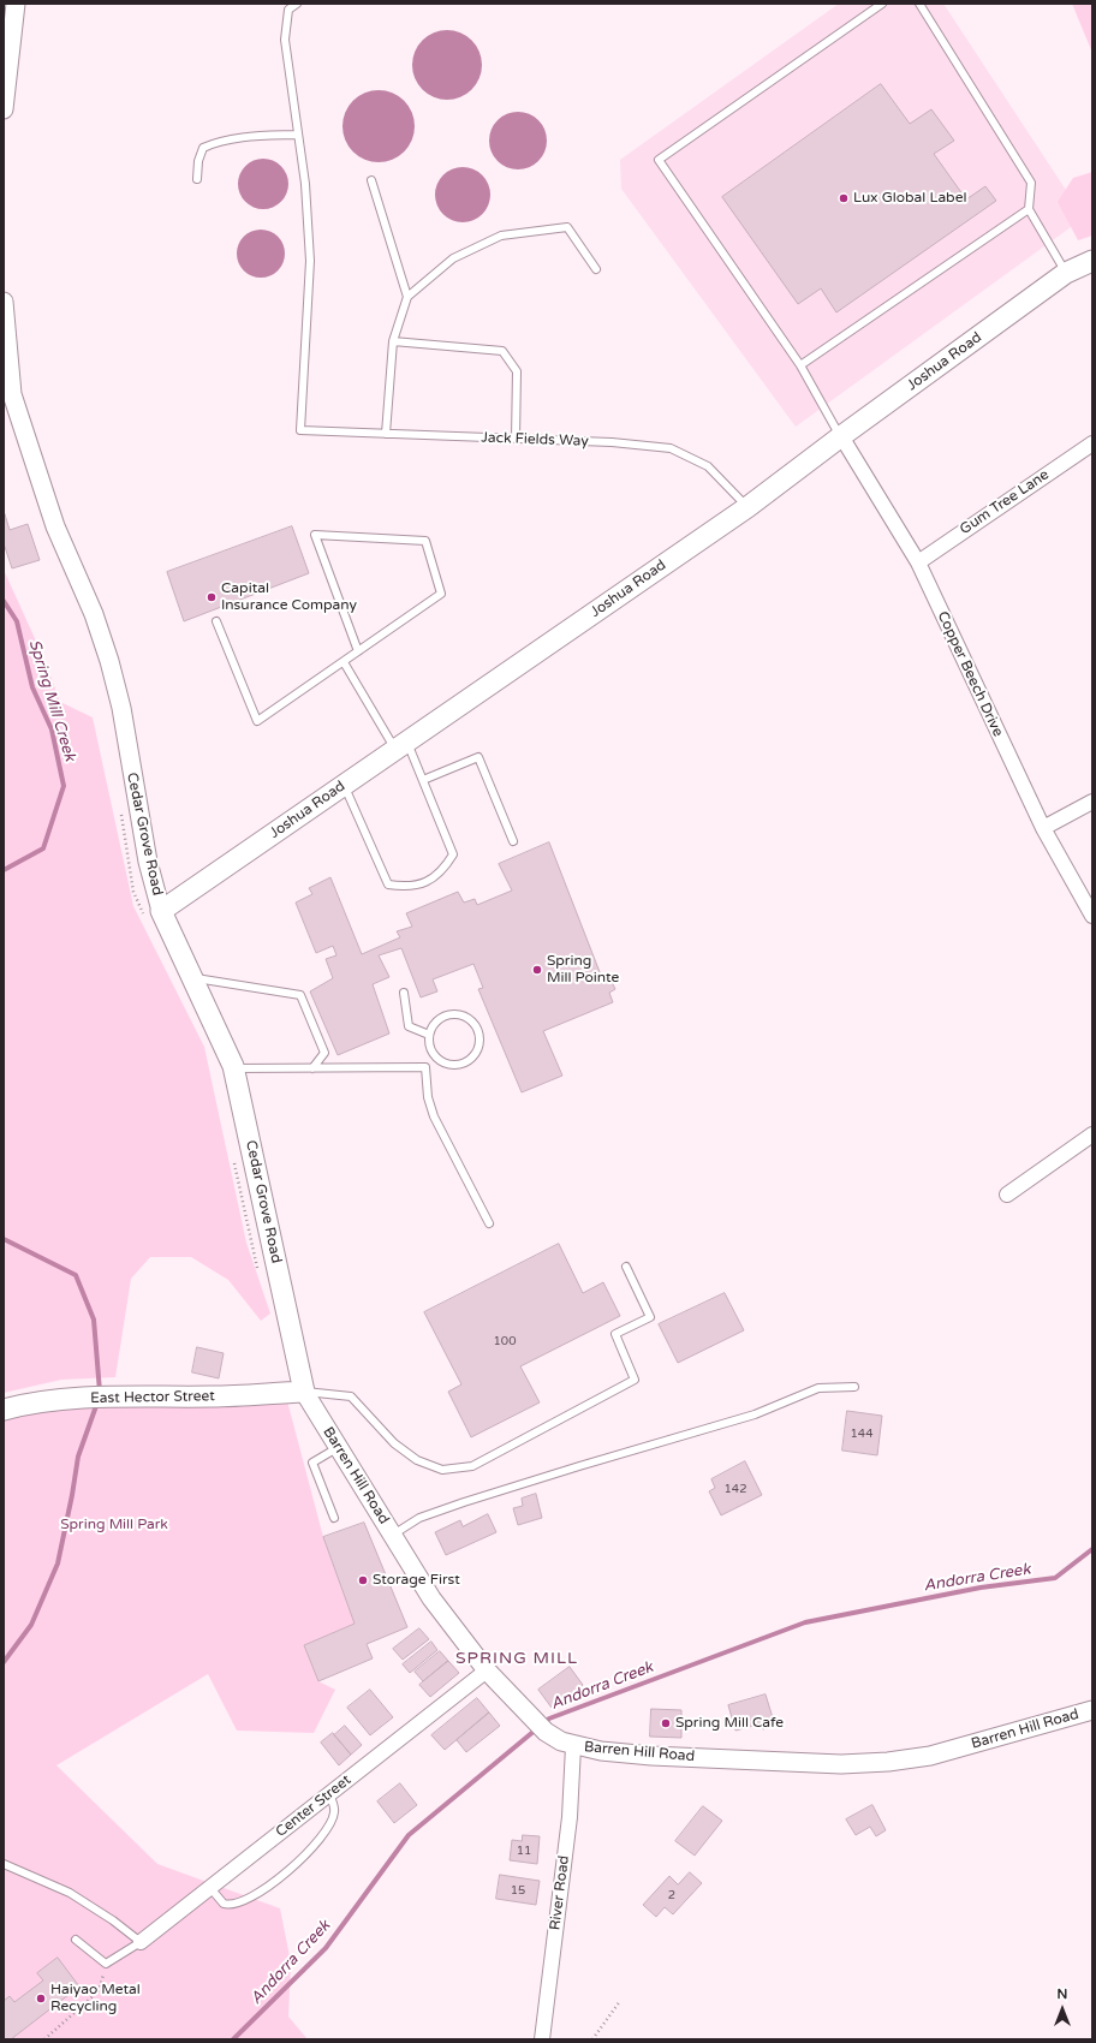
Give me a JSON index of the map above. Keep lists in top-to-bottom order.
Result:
{
  "streets": {
    "main road": ["Joshua Road", "Cedar Grove Road", "East Hector Street"],
    "street": [
      "Gum Tree Lane",
      "Copper Beech Drive",
      "Barren Hill Road",
      "Center Street",
      "River Road"
    ],
    "lane": ["Jack Fields Way"]
  },
  "crossings": [
    ["Joshua Road", "Jack Fields Way"],
    ["Joshua Road", "Copper Beech Drive"],
    ["Joshua Road", "Cedar Grove Road"],
    ["Gum Tree Lane", "Copper Beech Drive"],
    ["Cedar Grove Road", "East Hector Street"],
    ["Cedar Grove Road", "Barren Hill Road"],
    ["East Hector Street", "Barren Hill Road"],
    ["Barren Hill Road", "Center Street"],
    ["Barren Hill Road", "River Road"]
  ],
  "districts": ["SPRING MILL"],
  "water": ["Spring Mill Creek", "Andorra Creek"],
  "parks": ["Spring Mill Park"],
  "places": [
    "Lux Global Label",
    "Capital Insurance Company",
    "Spring Mill Pointe",
    "Storage First",
    "Spring Mill Cafe",
    "Haiyao Metal Recycling"
  ],
  "house_numbers": [
    "100",
    "144",
    "142",
    "11",
    "15",
    "2"
  ],
  "north": "top"
}
